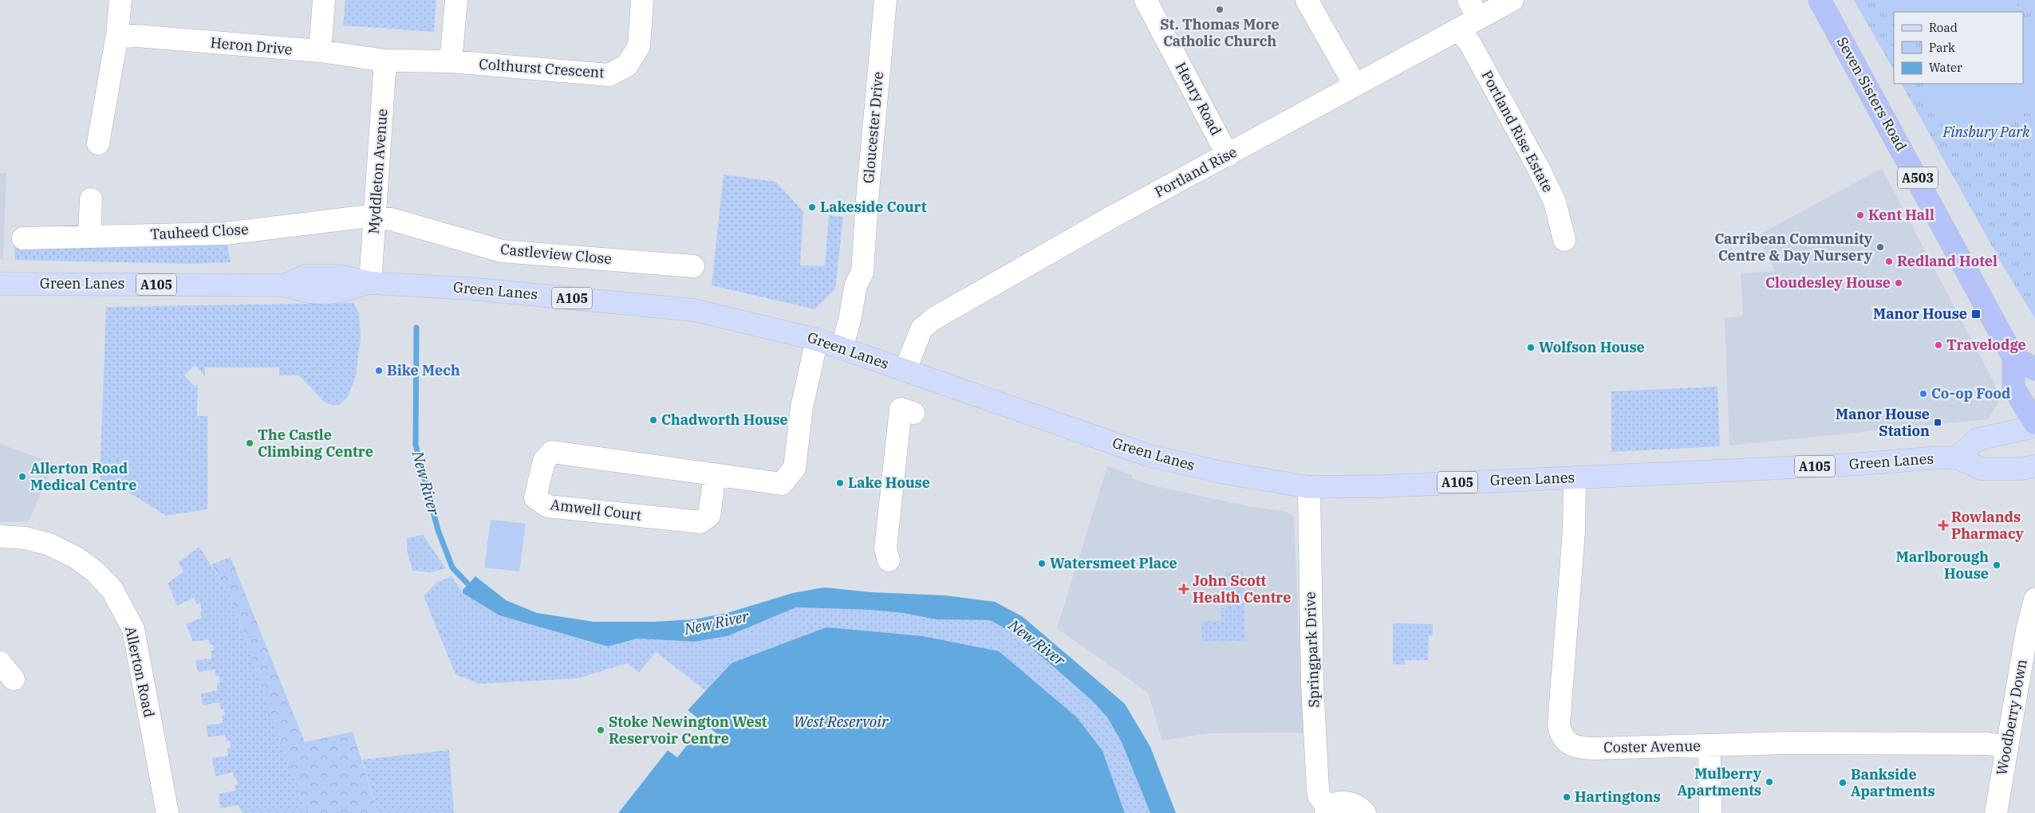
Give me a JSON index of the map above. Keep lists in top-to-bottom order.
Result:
{
  "streets": {
    "highway": ["Seven Sisters Road", "A503"],
    "main road": ["Green Lanes", "A105"],
    "street": [
      "Heron Drive",
      "Colthurst Crescent",
      "Henry Road",
      "Gloucester Drive",
      "Portland Rise Estate",
      "Myddleton Avenue",
      "Portland Rise",
      "Tauheed Close",
      "Castleview Close",
      "Amwell Court",
      "Springpark Drive",
      "Allerton Road",
      "Woodberry Down",
      "Coster Avenue"
    ]
  },
  "crossings": [
    ["Heron Drive", "Colthurst Crescent"],
    ["Heron Drive", "Myddleton Avenue"],
    ["Colthurst Crescent", "Myddleton Avenue"],
    ["Henry Road", "Portland Rise"],
    ["Gloucester Drive", "Green Lanes"],
    ["Portland Rise Estate", "Portland Rise"],
    ["Myddleton Avenue", "Tauheed Close"],
    ["Myddleton Avenue", "Castleview Close"],
    ["Myddleton Avenue", "Green Lanes"],
    ["Portland Rise", "Green Lanes"],
    ["Tauheed Close", "Castleview Close"],
    ["Green Lanes", "Amwell Court"],
    ["Green Lanes", "Springpark Drive"],
    ["Green Lanes", "Coster Avenue"],
    ["Woodberry Down", "Coster Avenue"]
  ],
  "water": ["New River", "West Reservoir"],
  "parks": ["Finsbury Park"],
  "places": {
    "other": [
      "St. Thomas More Catholic Church",
      "Lakeside Court",
      "Kent Hall",
      "Carribean Community Centre & Day Nursery",
      "Redland Hotel",
      "Cloudesley House",
      "Travelodge",
      "Wolfson House",
      "Bike Mech",
      "Co-op Food",
      "Chadworth House",
      "The Castle Climbing Centre",
      "Allerton Road Medical Centre",
      "Lake House",
      "Watersmeet Place",
      "Marlborough House",
      "Stoke Newington West Reservoir Centre",
      "Mulberry Apartments",
      "Bankside Apartments",
      "Hartingtons"
    ],
    "transit": ["Manor House", "Manor House Station"],
    "health": ["Rowlands Pharmacy", "John Scott Health Centre"]
  },
  "legend": ["Road", "Park", "Water"]
}
